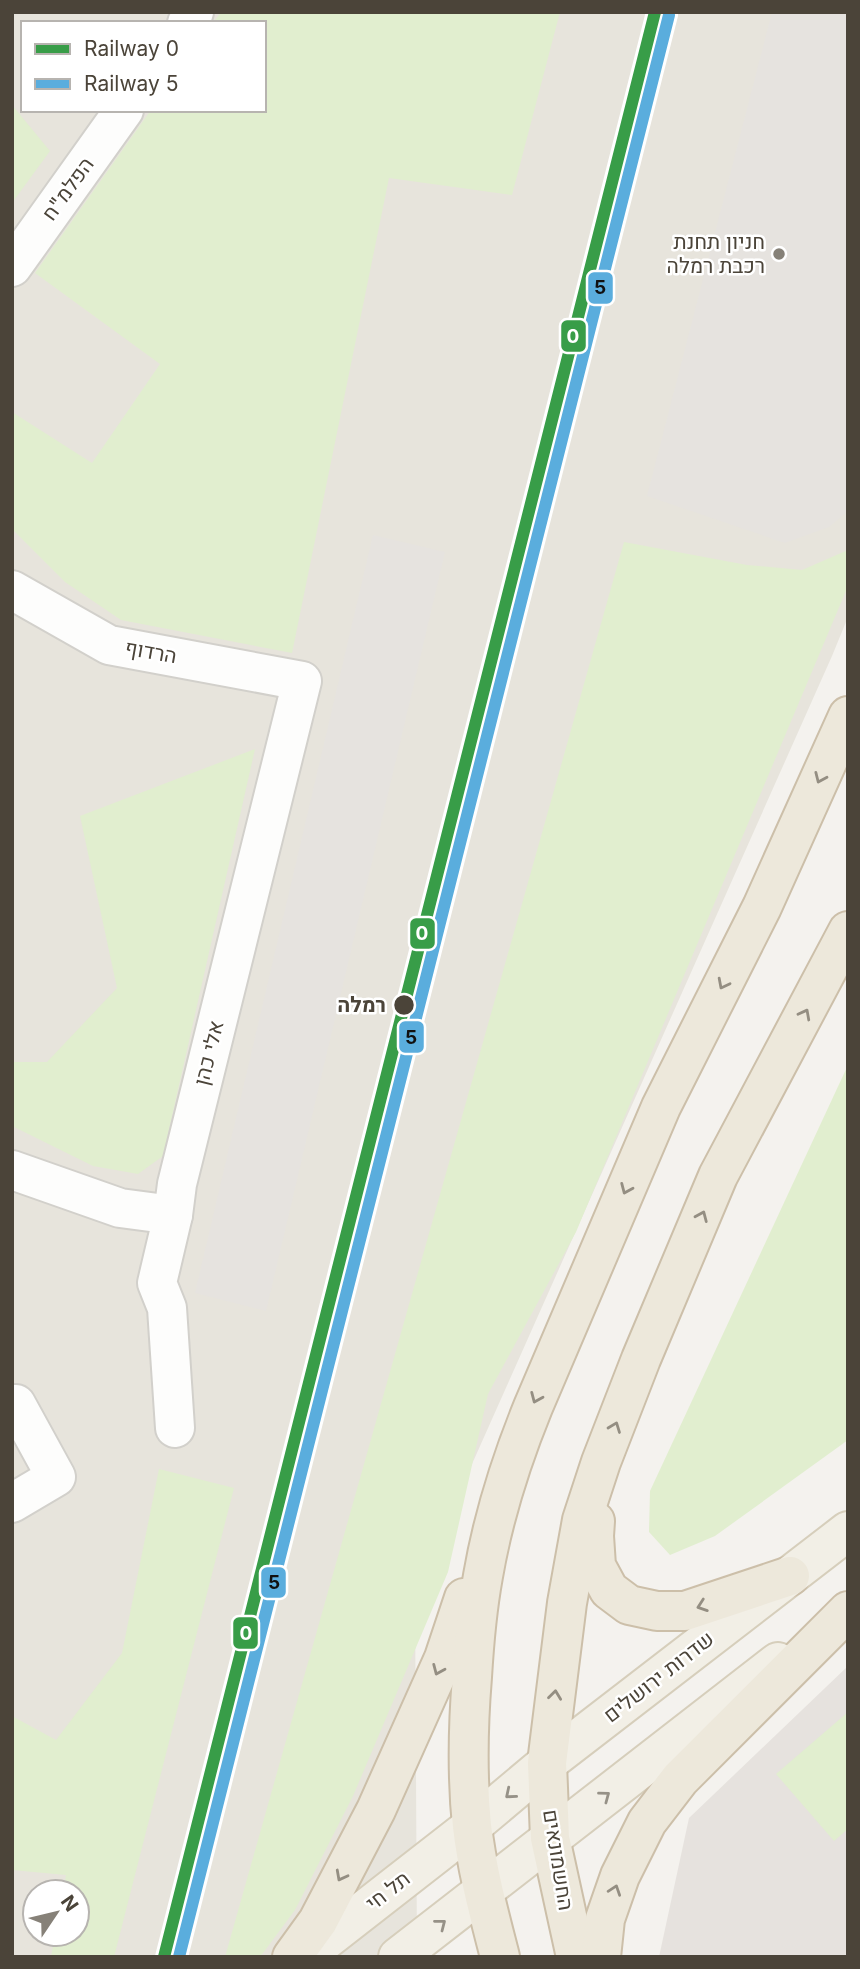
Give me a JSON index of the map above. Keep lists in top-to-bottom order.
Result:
{
  "streets": {
    "highway": ["החשמונאים"],
    "main road": ["שדרות ירושלים", "תל חי"],
    "street": ["הפלמ\"ח", "הרדוף", "אלי כהן"]
  },
  "crossings": [
    ["הרדוף", "אלי כהן"],
    ["שדרות ירושלים", "החשמונאים"],
    ["שדרות ירושלים", "תל חי"]
  ],
  "places": ["חניון תחנת רכבת רמלה", "רמלה"],
  "lines": ["rail line 0", "rail line 5"],
  "legend": ["Railway 0", "Railway 5"],
  "north": "top right"
}
